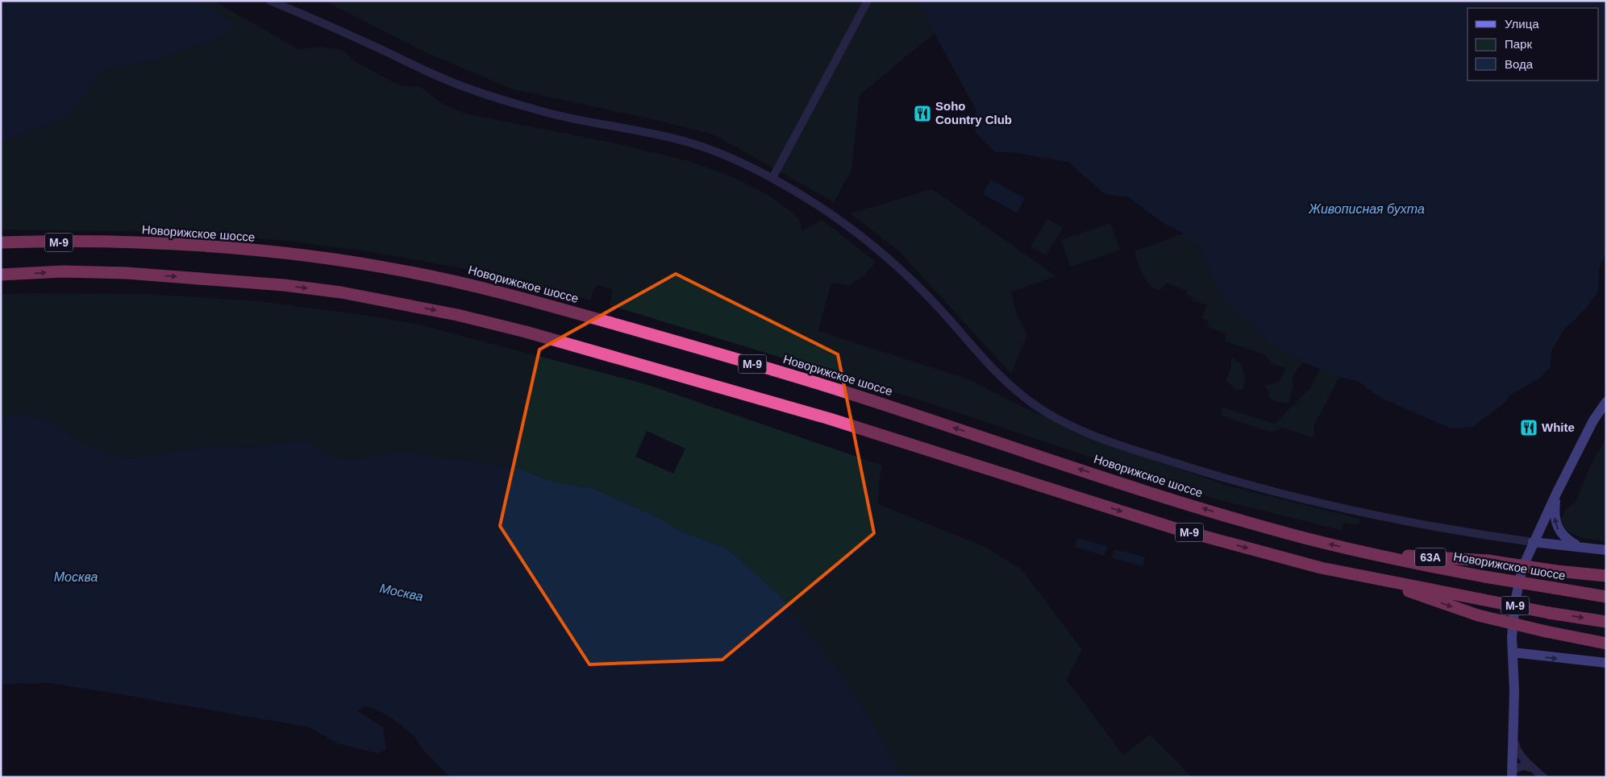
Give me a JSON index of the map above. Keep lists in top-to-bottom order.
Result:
{
  "streets": {
    "highway": ["Новорижское шоссе", "М-9", "63A"]
  },
  "crossings": [
    ["Новорижское шоссе", "63A"]
  ],
  "water": ["Живописная бухта", "Москва"],
  "places": {
    "restaurant": ["Soho Country Club", "White"]
  },
  "legend": ["Улица", "Парк", "Вода"]
}
